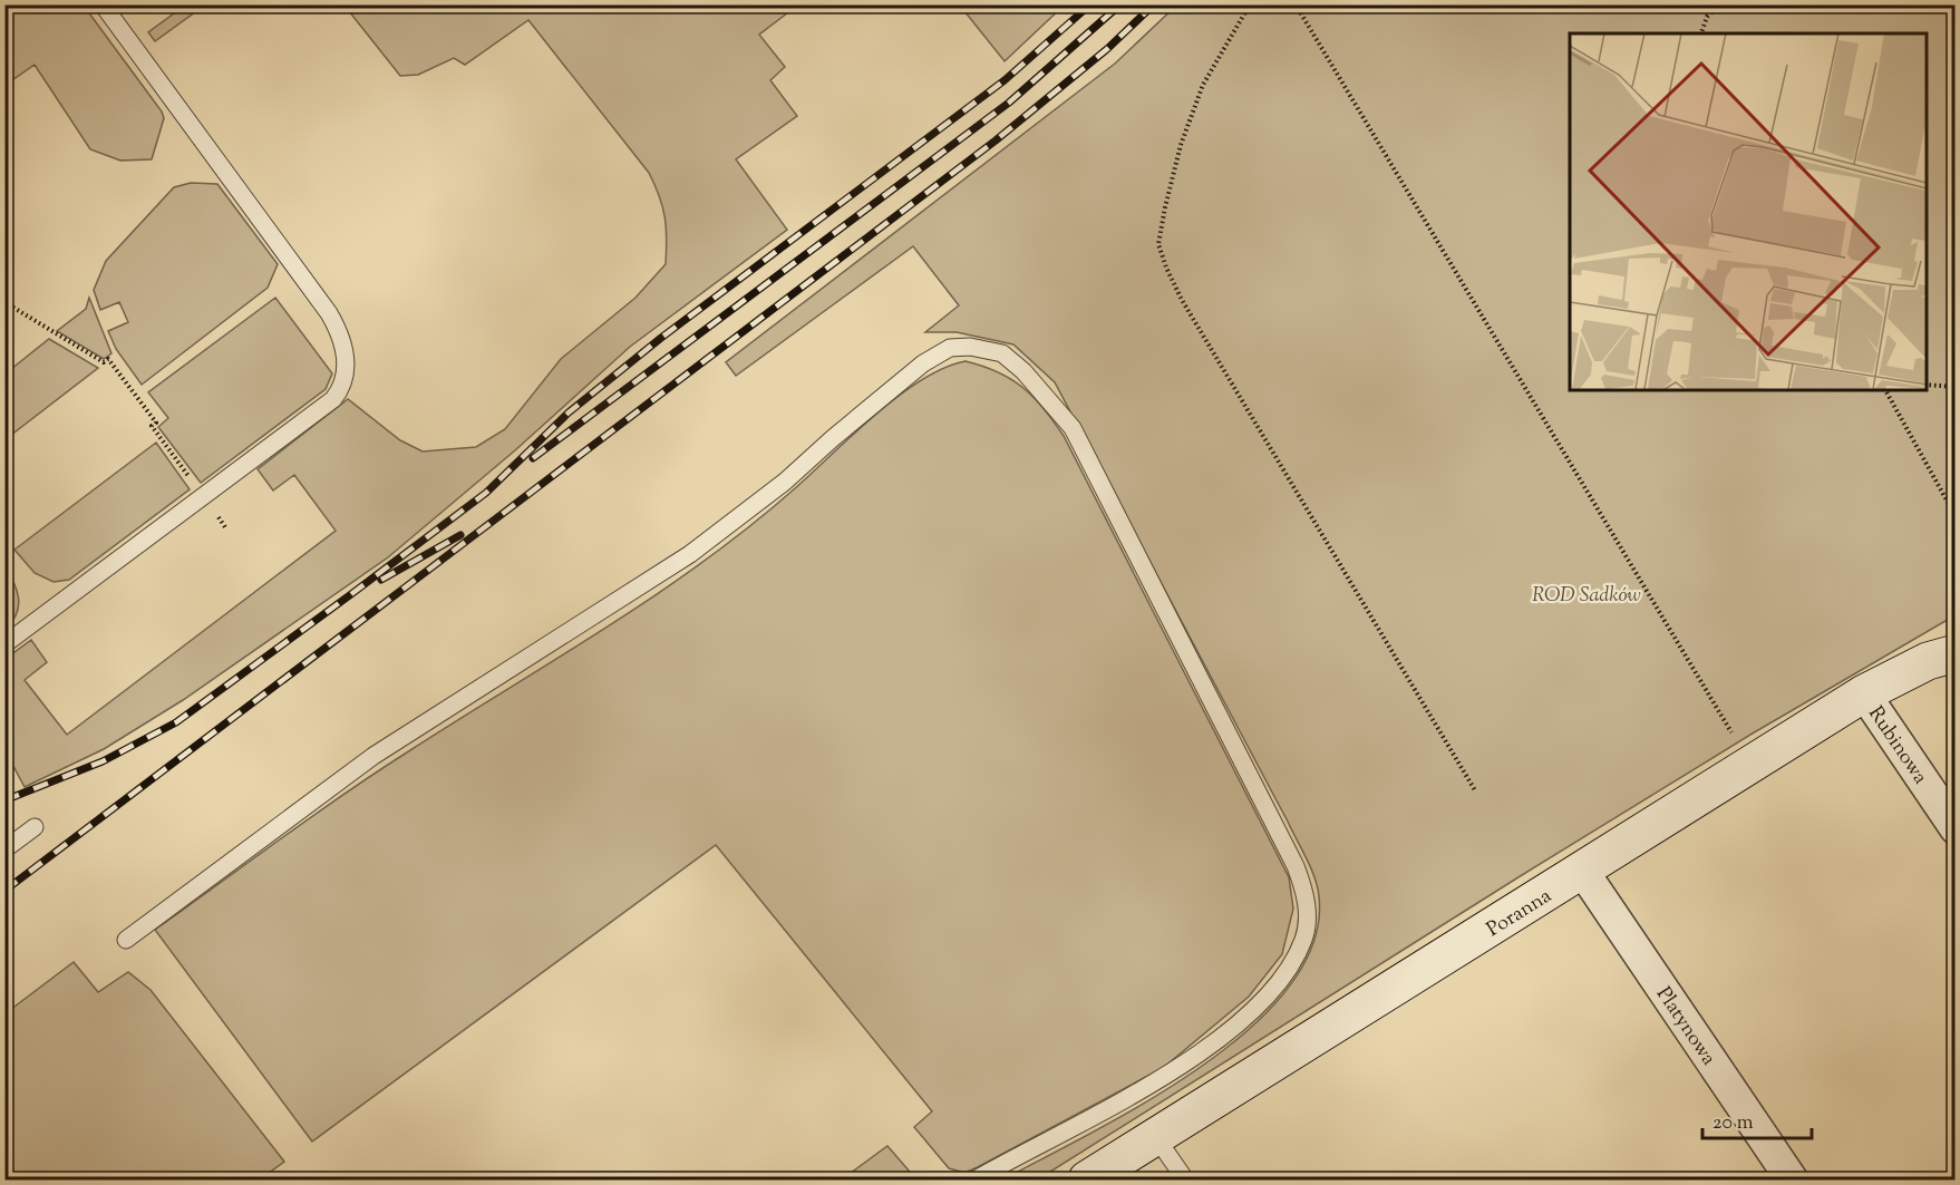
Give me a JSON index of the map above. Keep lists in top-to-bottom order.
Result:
{
  "streets": {
    "street": ["Rubinowa", "Poranna", "Platynowa"]
  },
  "crossings": [
    ["Rubinowa", "Poranna"],
    ["Poranna", "Platynowa"]
  ],
  "parks": ["ROD Sadków"],
  "scale_bar": "20 m"
}
